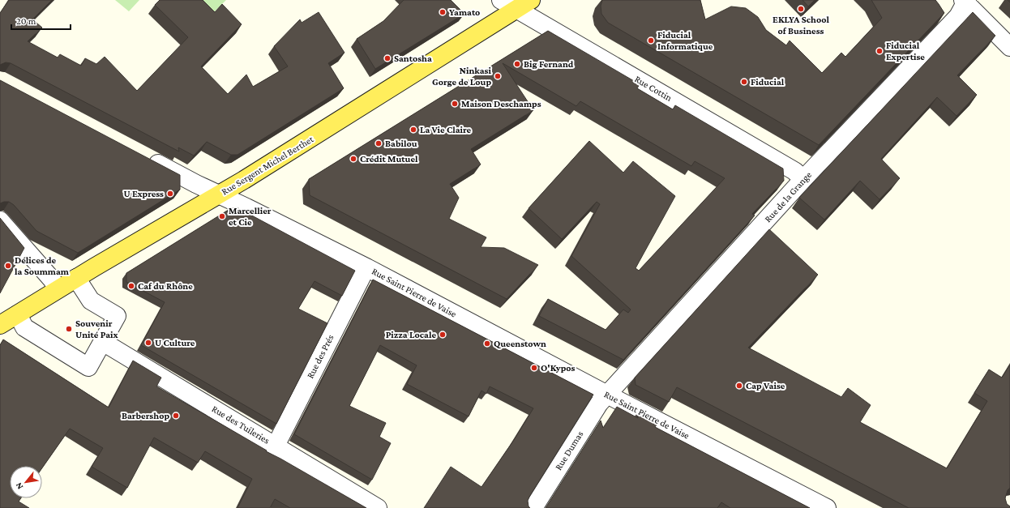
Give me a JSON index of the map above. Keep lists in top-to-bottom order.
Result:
{
  "streets": {
    "main road": ["Rue Sergent Michel Berthet"],
    "street": [
      "Rue Cottin",
      "Rue de la Grange",
      "Rue Saint Pierre de Vaise",
      "Rue des Prés",
      "Rue des Tuileries",
      "Rue Dumas"
    ]
  },
  "crossings": [
    ["Rue Cottin", "Rue Sergent Michel Berthet"],
    ["Rue Cottin", "Rue de la Grange"],
    ["Rue Sergent Michel Berthet", "Rue Saint Pierre de Vaise"],
    ["Rue de la Grange", "Rue Saint Pierre de Vaise"],
    ["Rue de la Grange", "Rue Dumas"],
    ["Rue Saint Pierre de Vaise", "Rue des Prés"],
    ["Rue Saint Pierre de Vaise", "Rue Dumas"],
    ["Rue des Prés", "Rue des Tuileries"]
  ],
  "places": [
    "EKLYA School of Business",
    "Yamato",
    "Fiducial Informatique",
    "Fiducial Expertise",
    "Santosha",
    "Big Fernand",
    "Ninkasi Gorge de Loup",
    "Fiducial",
    "Maison Deschamps",
    "La Vie Claire",
    "Babilou",
    "Crédit Mutuel",
    "U Express",
    "Marcellier et Cie",
    "Délices de la Soummam",
    "Caf du Rhône",
    "Souvenir Unité Paix",
    "Pizza Locale",
    "U Culture",
    "Queenstown",
    "O'Kypos",
    "Cap Vaise",
    "Barbershop"
  ],
  "scale_bar": "20 m",
  "north": "bottom left"
}
